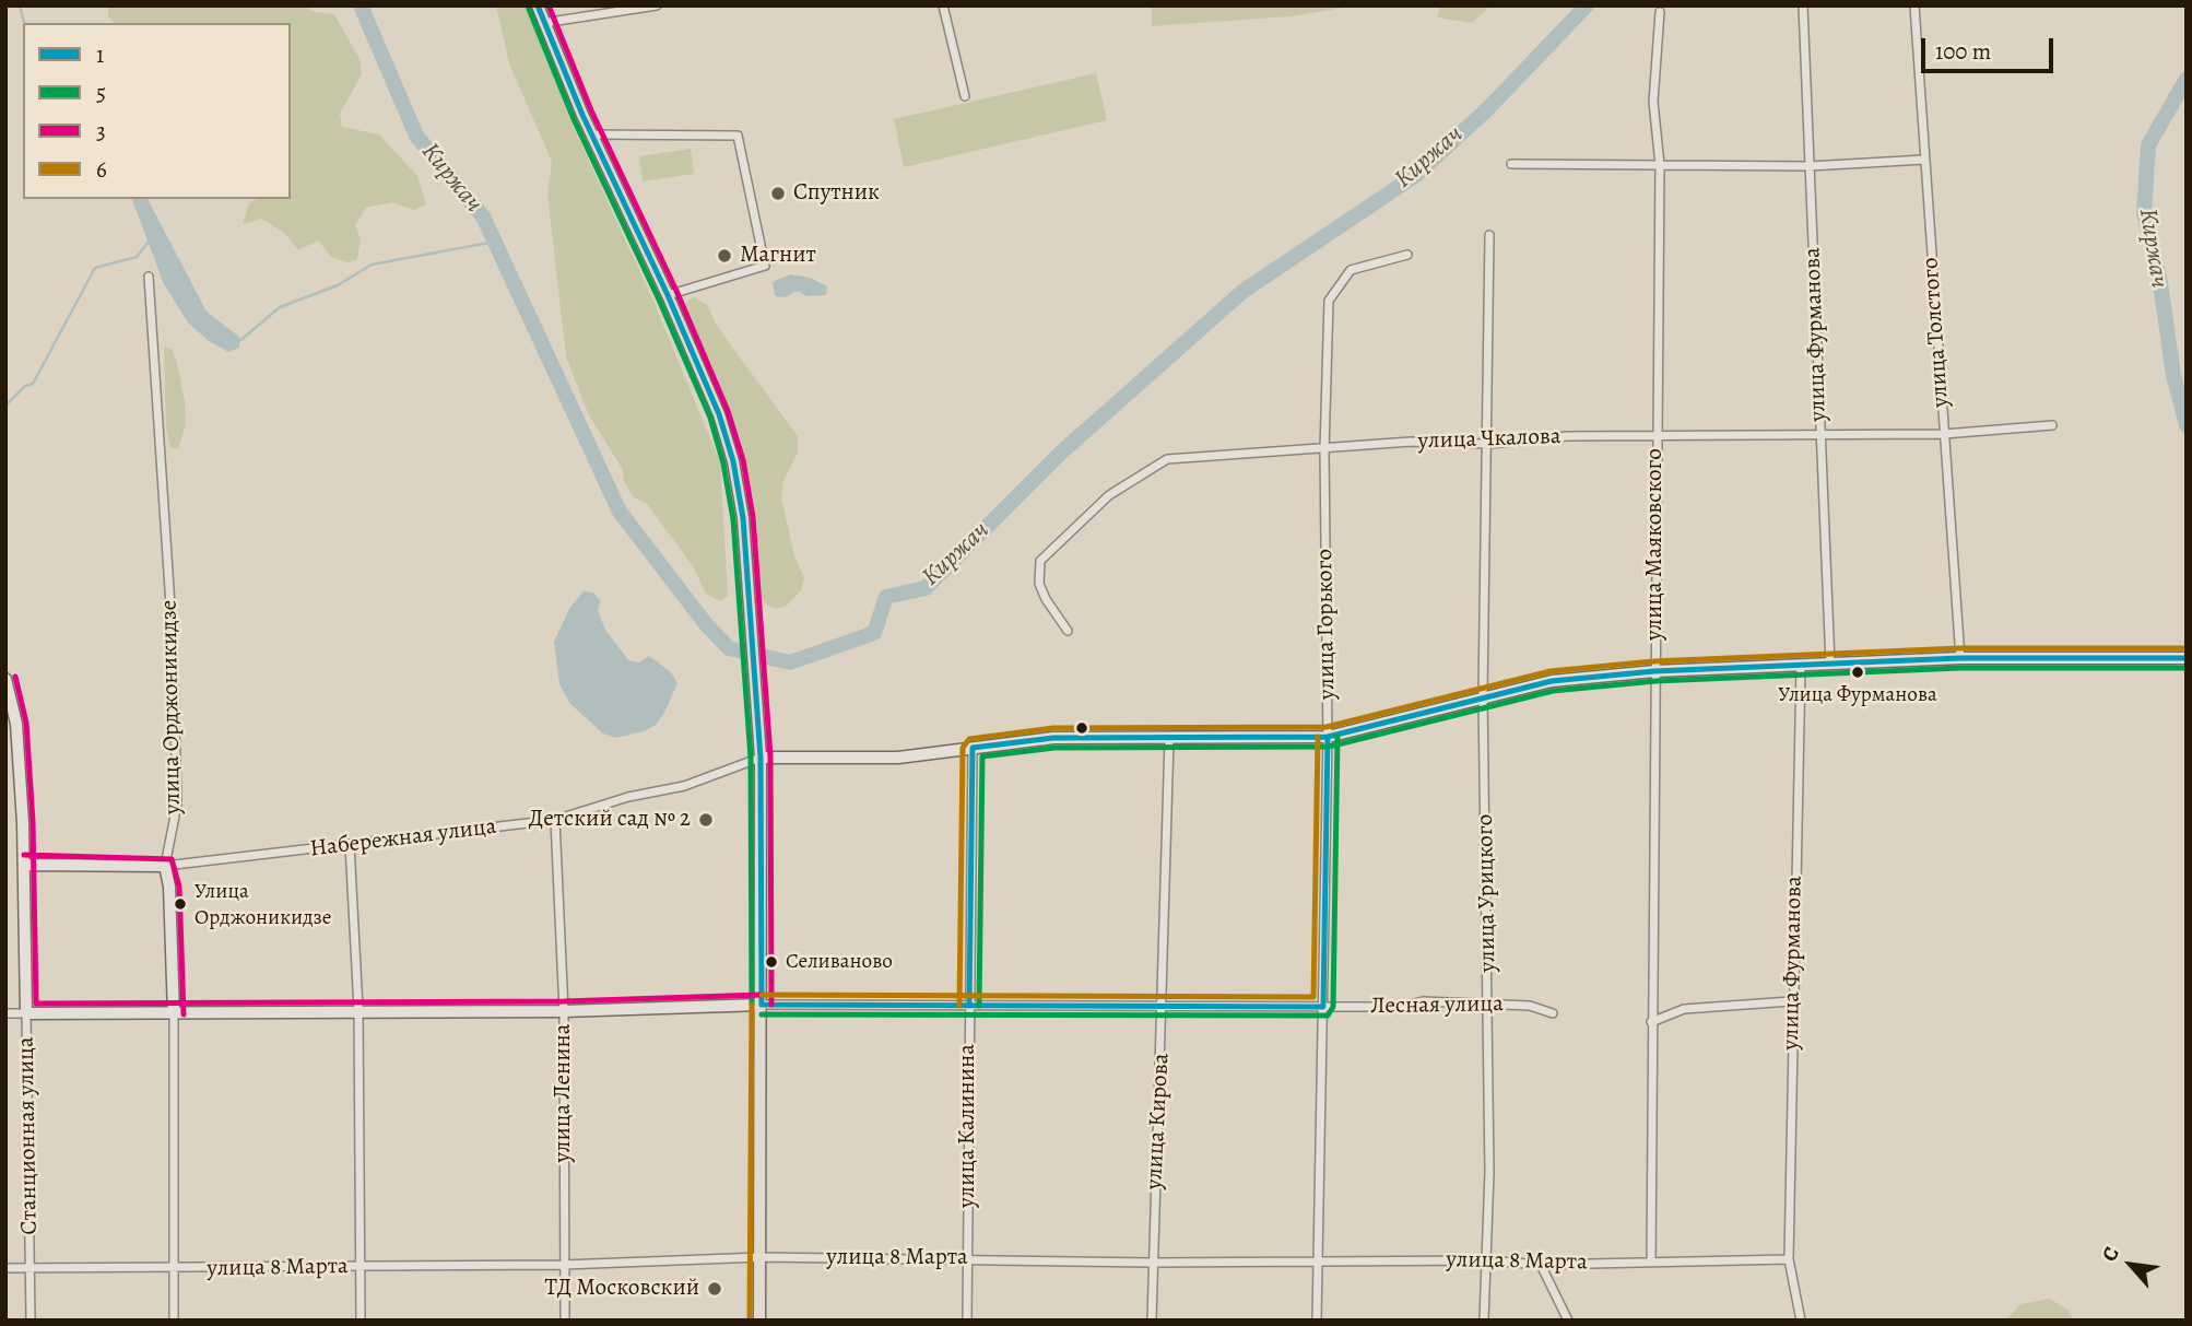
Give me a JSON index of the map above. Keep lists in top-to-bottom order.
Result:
{
  "streets": {
    "street": [
      "улица Толстого",
      "улица Фурманова",
      "улица Чкалова",
      "улица Маяковского",
      "улица Горького",
      "улица Орджоникидзе",
      "Набережная улица",
      "улица Урицкого",
      "Лесная улица",
      "улица Ленина",
      "улица Кирова",
      "улица Калинина",
      "Станционная улица",
      "улица 8 Марта"
    ]
  },
  "crossings": [
    ["улица Толстого", "улица Чкалова"],
    ["улица Толстого", "Набережная улица"],
    ["улица Фурманова", "улица Чкалова"],
    ["улица Фурманова", "Набережная улица"],
    ["улица Фурманова", "улица 8 Марта"],
    ["улица Чкалова", "улица Маяковского"],
    ["улица Чкалова", "улица Горького"],
    ["улица Чкалова", "улица Урицкого"],
    ["улица Маяковского", "Набережная улица"],
    ["улица Маяковского", "улица 8 Марта"],
    ["улица Горького", "Набережная улица"],
    ["улица Горького", "Лесная улица"],
    ["улица Горького", "улица 8 Марта"],
    ["улица Орджоникидзе", "Набережная улица"],
    ["улица Орджоникидзе", "Лесная улица"],
    ["улица Орджоникидзе", "улица 8 Марта"],
    ["Набережная улица", "улица Урицкого"],
    ["Набережная улица", "улица Ленина"],
    ["Набережная улица", "улица Кирова"],
    ["Набережная улица", "улица Калинина"],
    ["Набережная улица", "Станционная улица"],
    ["улица Урицкого", "Лесная улица"],
    ["улица Урицкого", "улица 8 Марта"],
    ["Лесная улица", "улица Ленина"],
    ["Лесная улица", "улица Кирова"],
    ["Лесная улица", "улица Калинина"],
    ["Лесная улица", "Станционная улица"],
    ["улица Ленина", "улица 8 Марта"],
    ["улица Кирова", "улица 8 Марта"],
    ["улица Калинина", "улица 8 Марта"],
    ["Станционная улица", "улица 8 Марта"]
  ],
  "water": ["Киржач"],
  "places": [
    "Спутник",
    "Магнит",
    "Улица Фурманова",
    "Детский сад № 2",
    "Улица Орджоникидзе",
    "Селиваново",
    "ТД Московский"
  ],
  "lines": [
    "transit line 1",
    "transit line 3",
    "transit line 5",
    "transit line 6"
  ],
  "legend": [
    "1",
    "5",
    "3",
    "6"
  ],
  "scale_bar": "100 m",
  "north": "top left"
}
